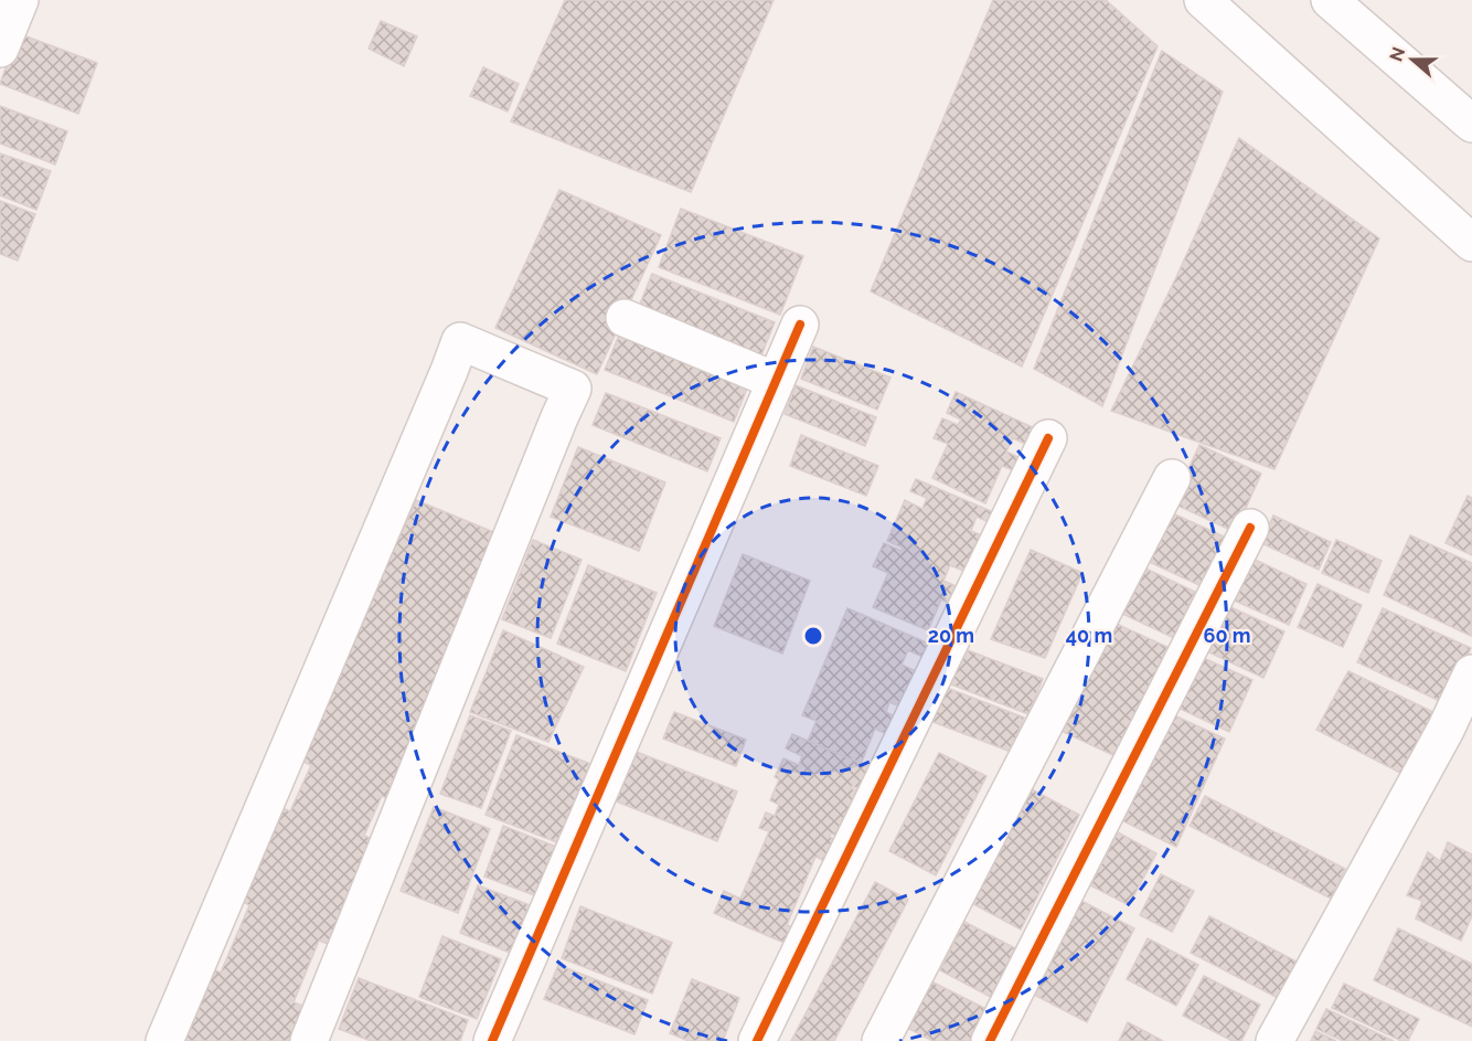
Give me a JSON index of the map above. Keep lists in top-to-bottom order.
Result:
{
  "north": "left",
  "rings": ["20 m", "40 m", "60 m"]
}
